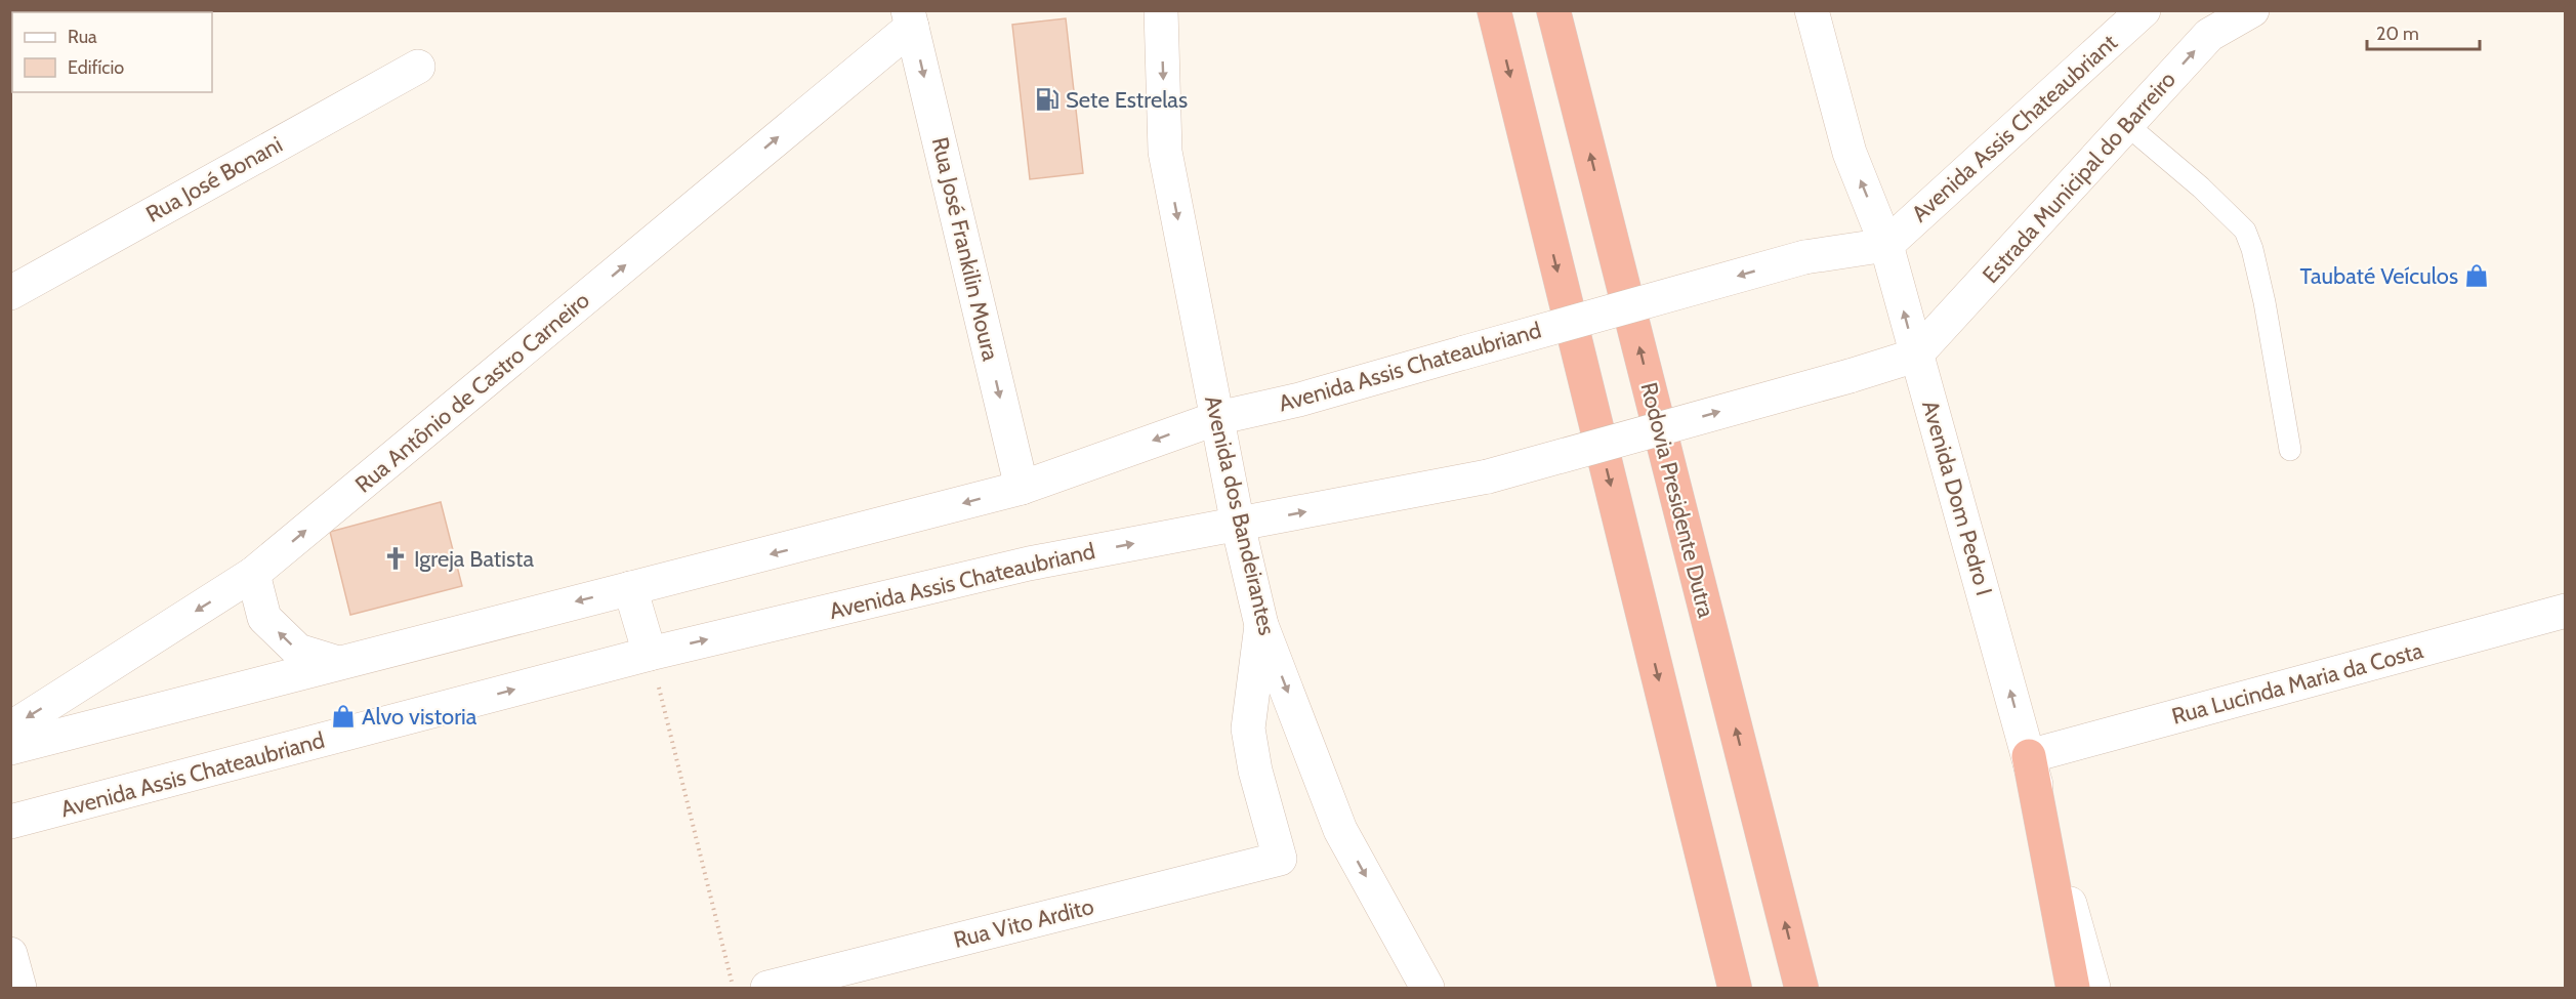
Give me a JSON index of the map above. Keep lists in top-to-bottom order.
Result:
{
  "streets": {
    "highway": ["Rodovia Presidente Dutra"],
    "main road": [
      "Avenida Assis Chateaubriant",
      "Estrada Municipal do Barreiro",
      "Rua José Bonani",
      "Rua José Frankilin Moura",
      "Avenida Assis Chateaubriand",
      "Rua Antônio de Castro Carneiro",
      "Avenida Dom Pedro I",
      "Avenida dos Bandeirantes",
      "Rua Lucinda Maria da Costa",
      "Rua Vito Ardito"
    ]
  },
  "crossings": [
    ["Avenida Assis Chateaubriant", "Avenida Assis Chateaubriand"],
    ["Avenida Assis Chateaubriant", "Avenida Dom Pedro I"],
    ["Estrada Municipal do Barreiro", "Avenida Assis Chateaubriand"],
    ["Estrada Municipal do Barreiro", "Avenida Dom Pedro I"],
    ["Rua José Frankilin Moura", "Avenida Assis Chateaubriand"],
    ["Rua José Frankilin Moura", "Rua Antônio de Castro Carneiro"],
    ["Avenida Assis Chateaubriand", "Avenida Dom Pedro I"],
    ["Avenida Assis Chateaubriand", "Avenida dos Bandeirantes"],
    ["Avenida Dom Pedro I", "Rua Lucinda Maria da Costa"],
    ["Avenida dos Bandeirantes", "Rua Vito Ardito"]
  ],
  "one_way": [
    "Estrada Municipal do Barreiro",
    "Rua José Frankilin Moura",
    "Avenida Dom Pedro I",
    "Avenida dos Bandeirantes"
  ],
  "places": {
    "fuel station": ["Sete Estrelas"],
    "shop": ["Taubaté Veículos", "Alvo vistoria"],
    "church": ["Igreja Batista"]
  },
  "legend": ["Rua", "Edifício"],
  "scale_bar": "20 m"
}
